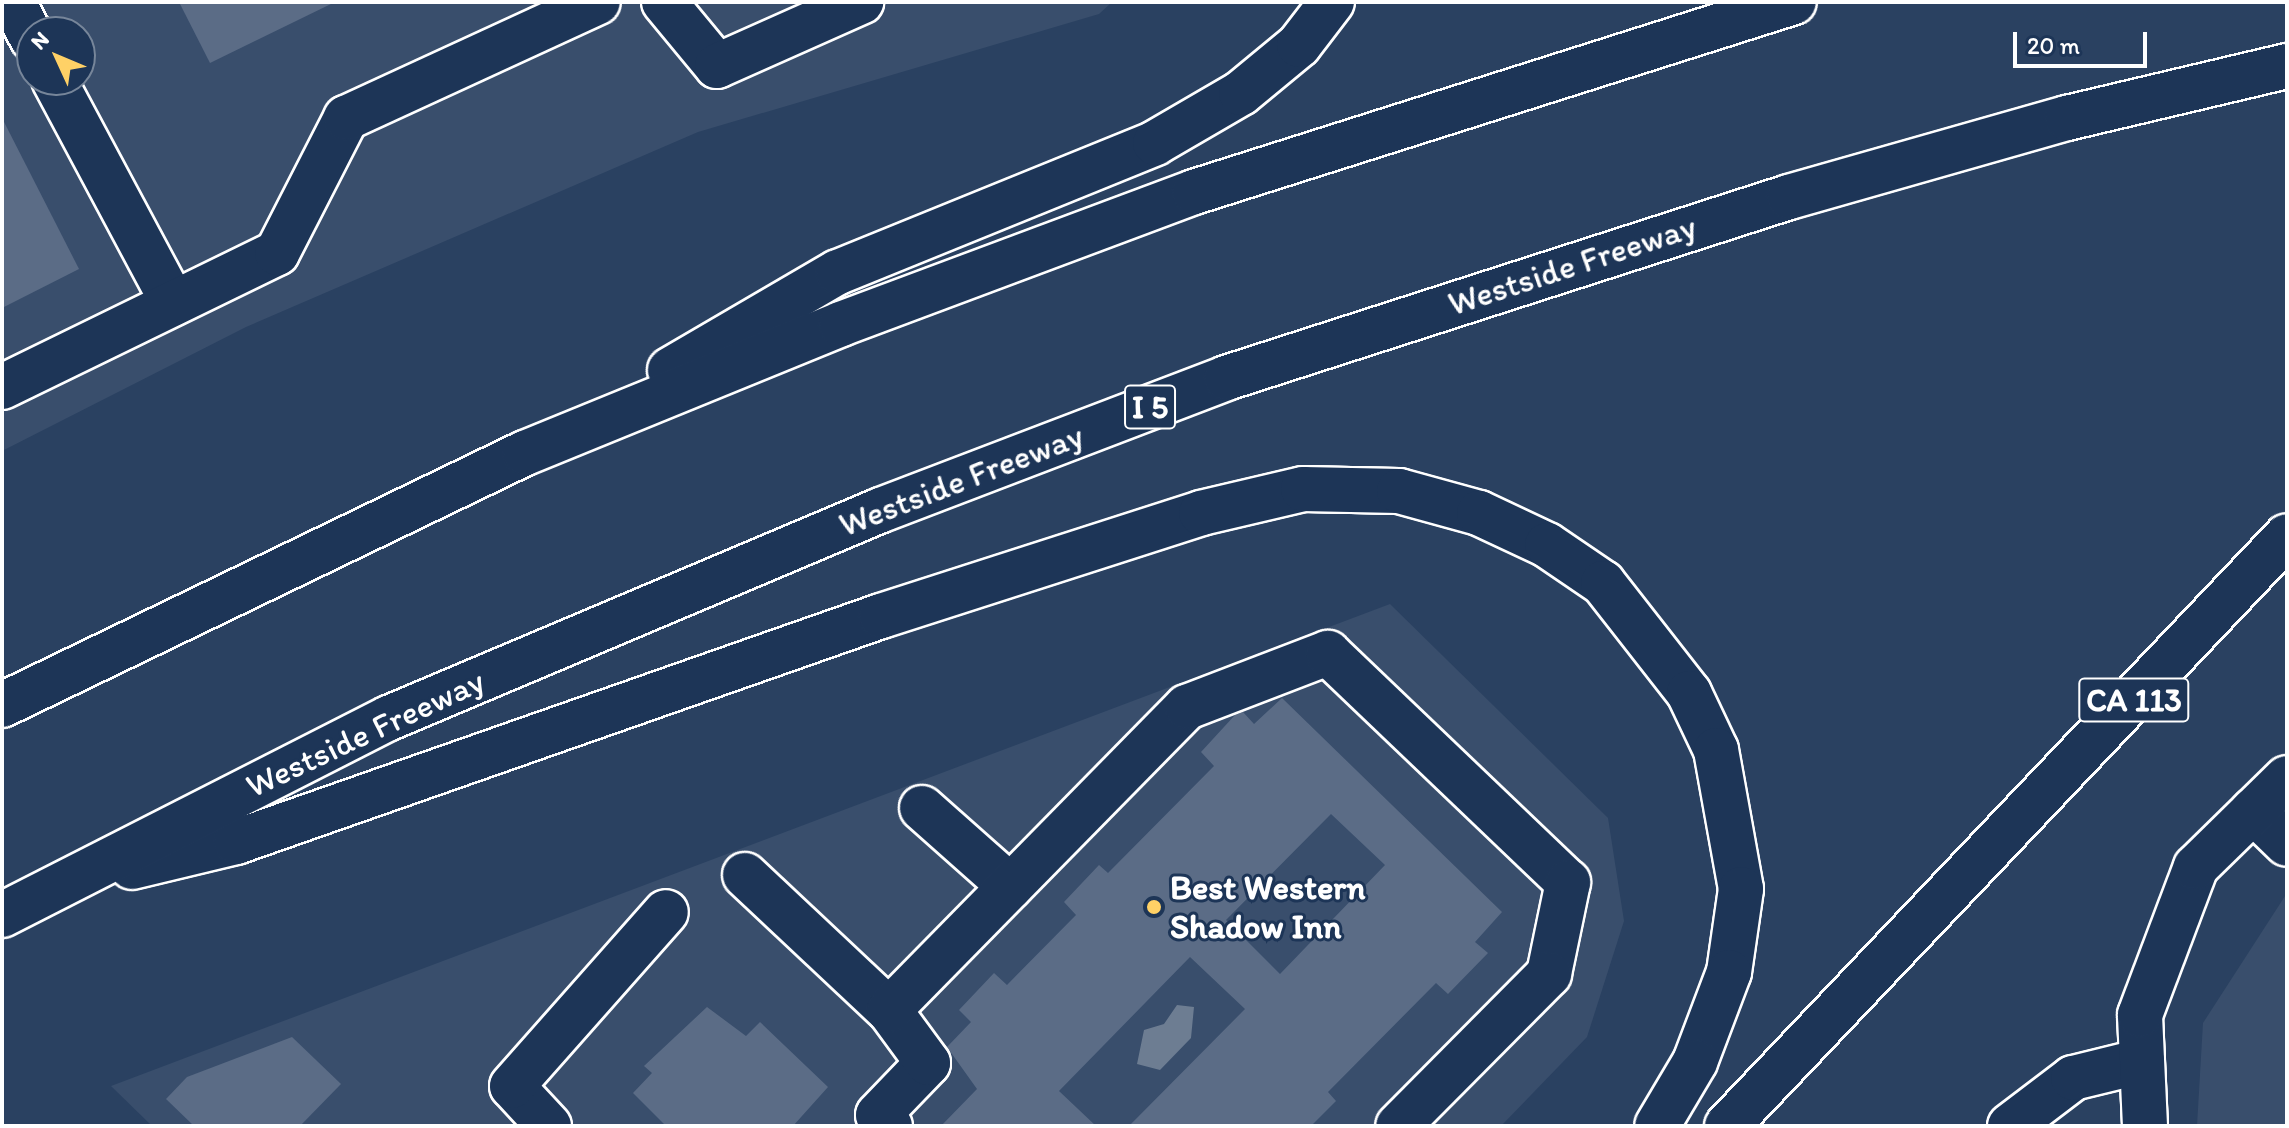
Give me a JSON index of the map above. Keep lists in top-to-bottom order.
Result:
{
  "streets": {
    "main road": ["Westside Freeway", "I 5", "CA 113"]
  },
  "places": ["Best Western Shadow Inn"],
  "scale_bar": "20 m",
  "north": "top left"
}
